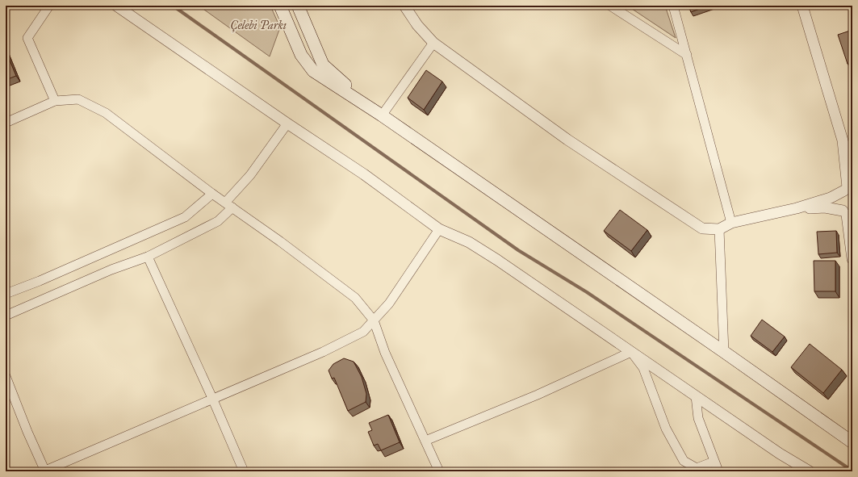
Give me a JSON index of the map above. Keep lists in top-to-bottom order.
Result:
{
  "parks": ["Çelebi Parkı"]
}
